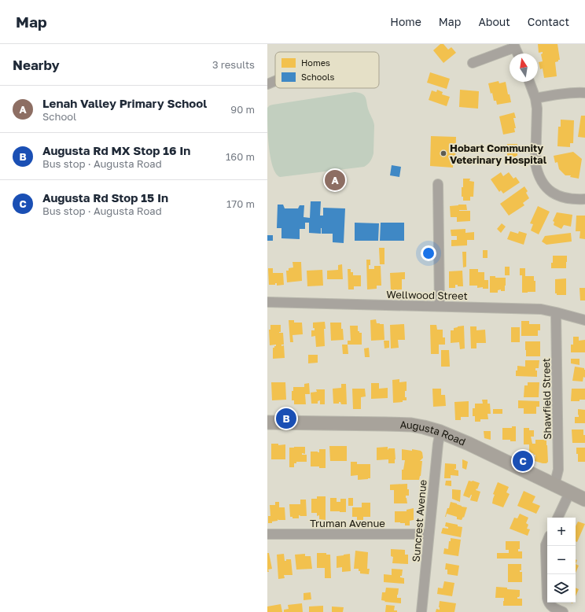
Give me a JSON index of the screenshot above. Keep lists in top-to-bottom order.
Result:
{
  "streets": {
    "main road": ["Augusta Road"],
    "street": [
      "Wellwood Street",
      "Shawfield Street",
      "Suncrest Avenue",
      "Truman Avenue"
    ]
  },
  "crossings": [
    ["Wellwood Street", "Shawfield Street"],
    ["Shawfield Street", "Augusta Road"],
    ["Augusta Road", "Suncrest Avenue"],
    ["Suncrest Avenue", "Truman Avenue"]
  ],
  "places": ["Hobart Community Veterinary Hospital"],
  "legend": ["Homes", "Schools"],
  "north": "top",
  "page": {
    "header": "Map",
    "nav": [
      "Home",
      "Map",
      "About",
      "Contact"
    ],
    "heading": ["Nearby", "3 results"],
    "list": [
      {
        "mark": "A",
        "name": "Lenah Valley Primary School",
        "note": "School",
        "value": "90 m"
      },
      {
        "mark": "B",
        "name": "Augusta Rd MX Stop 16 In",
        "note": "Bus stop · Augusta Road",
        "value": "160 m"
      },
      {
        "mark": "C",
        "name": "Augusta Rd Stop 15 In",
        "note": "Bus stop · Augusta Road",
        "value": "170 m"
      }
    ],
    "pins": ["A", "B", "C"],
    "map_buttons": ["+", "−"]
  }
}
